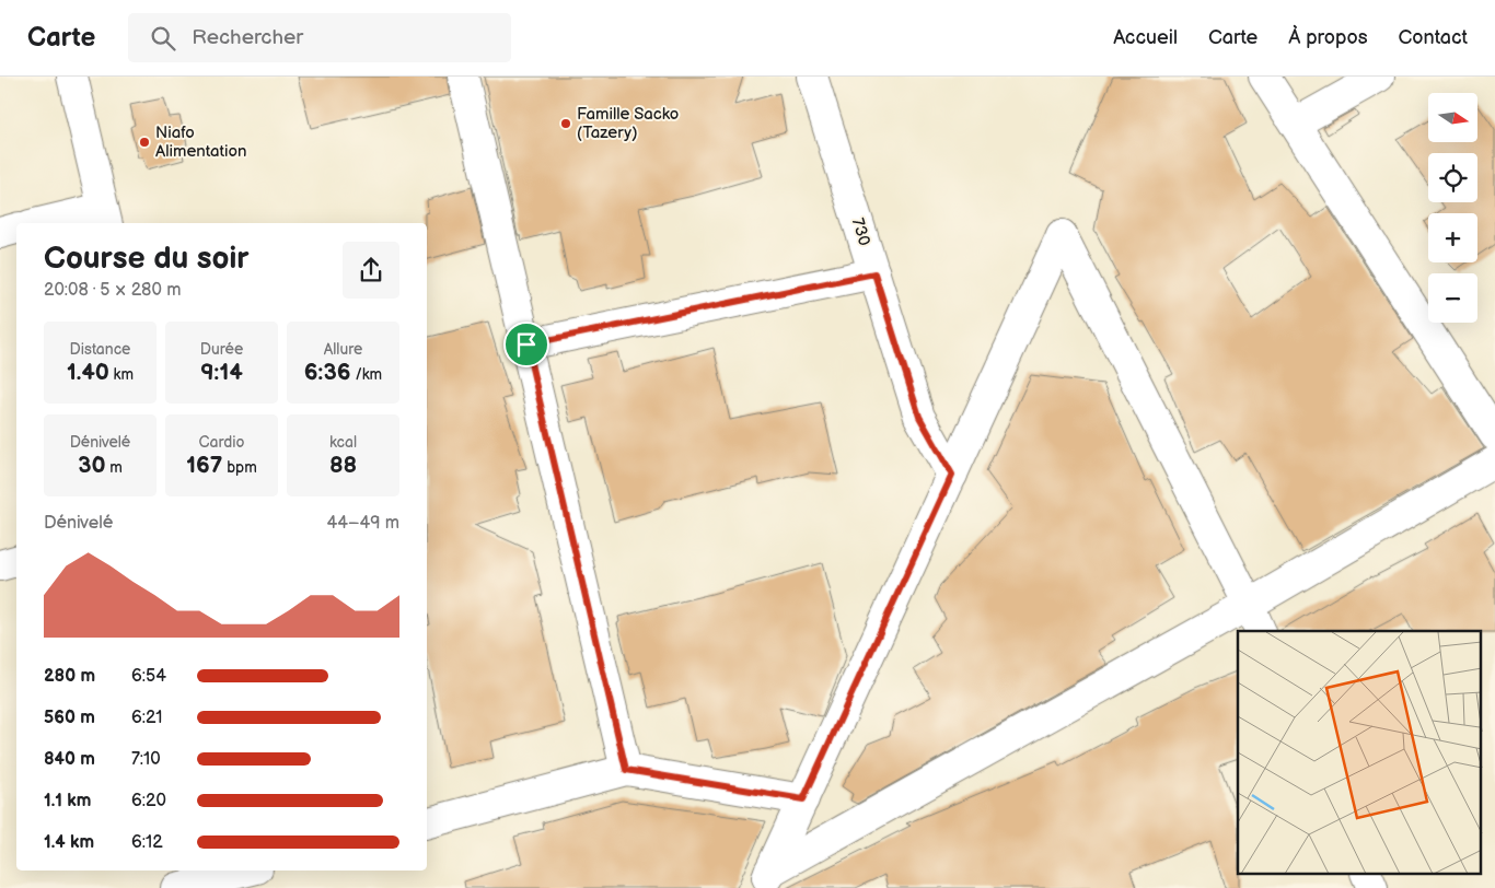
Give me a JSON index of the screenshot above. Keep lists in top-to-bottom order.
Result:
{
  "streets": {
    "street": ["730"]
  },
  "places": ["Famille Sacko (Tazery)", "Niafo Alimentation"],
  "north": "right",
  "page": {
    "header": "Carte",
    "search": "Rechercher",
    "nav": [
      "Accueil",
      "Carte",
      "À propos",
      "Contact"
    ],
    "map_buttons": ["+", "−"],
    "heading": ["Course du soir", "20:08 · 5 × 280 m"],
    "stats": [
      ["Distance", "1.40 km"],
      ["Durée", "9:14"],
      ["Allure", "6:36 /km"],
      ["Dénivelé", "30 m"],
      ["Cardio", "167 bpm"],
      ["kcal", "88"]
    ],
    "chart": ["Dénivelé", "44–49 m"],
    "list": [
      {
        "name": "280 m",
        "note": "6:54"
      },
      {
        "name": "560 m",
        "note": "6:21"
      },
      {
        "name": "840 m",
        "note": "7:10"
      },
      {
        "name": "1.1 km",
        "note": "6:20"
      },
      {
        "name": "1.4 km",
        "note": "6:12"
      }
    ]
  }
}
